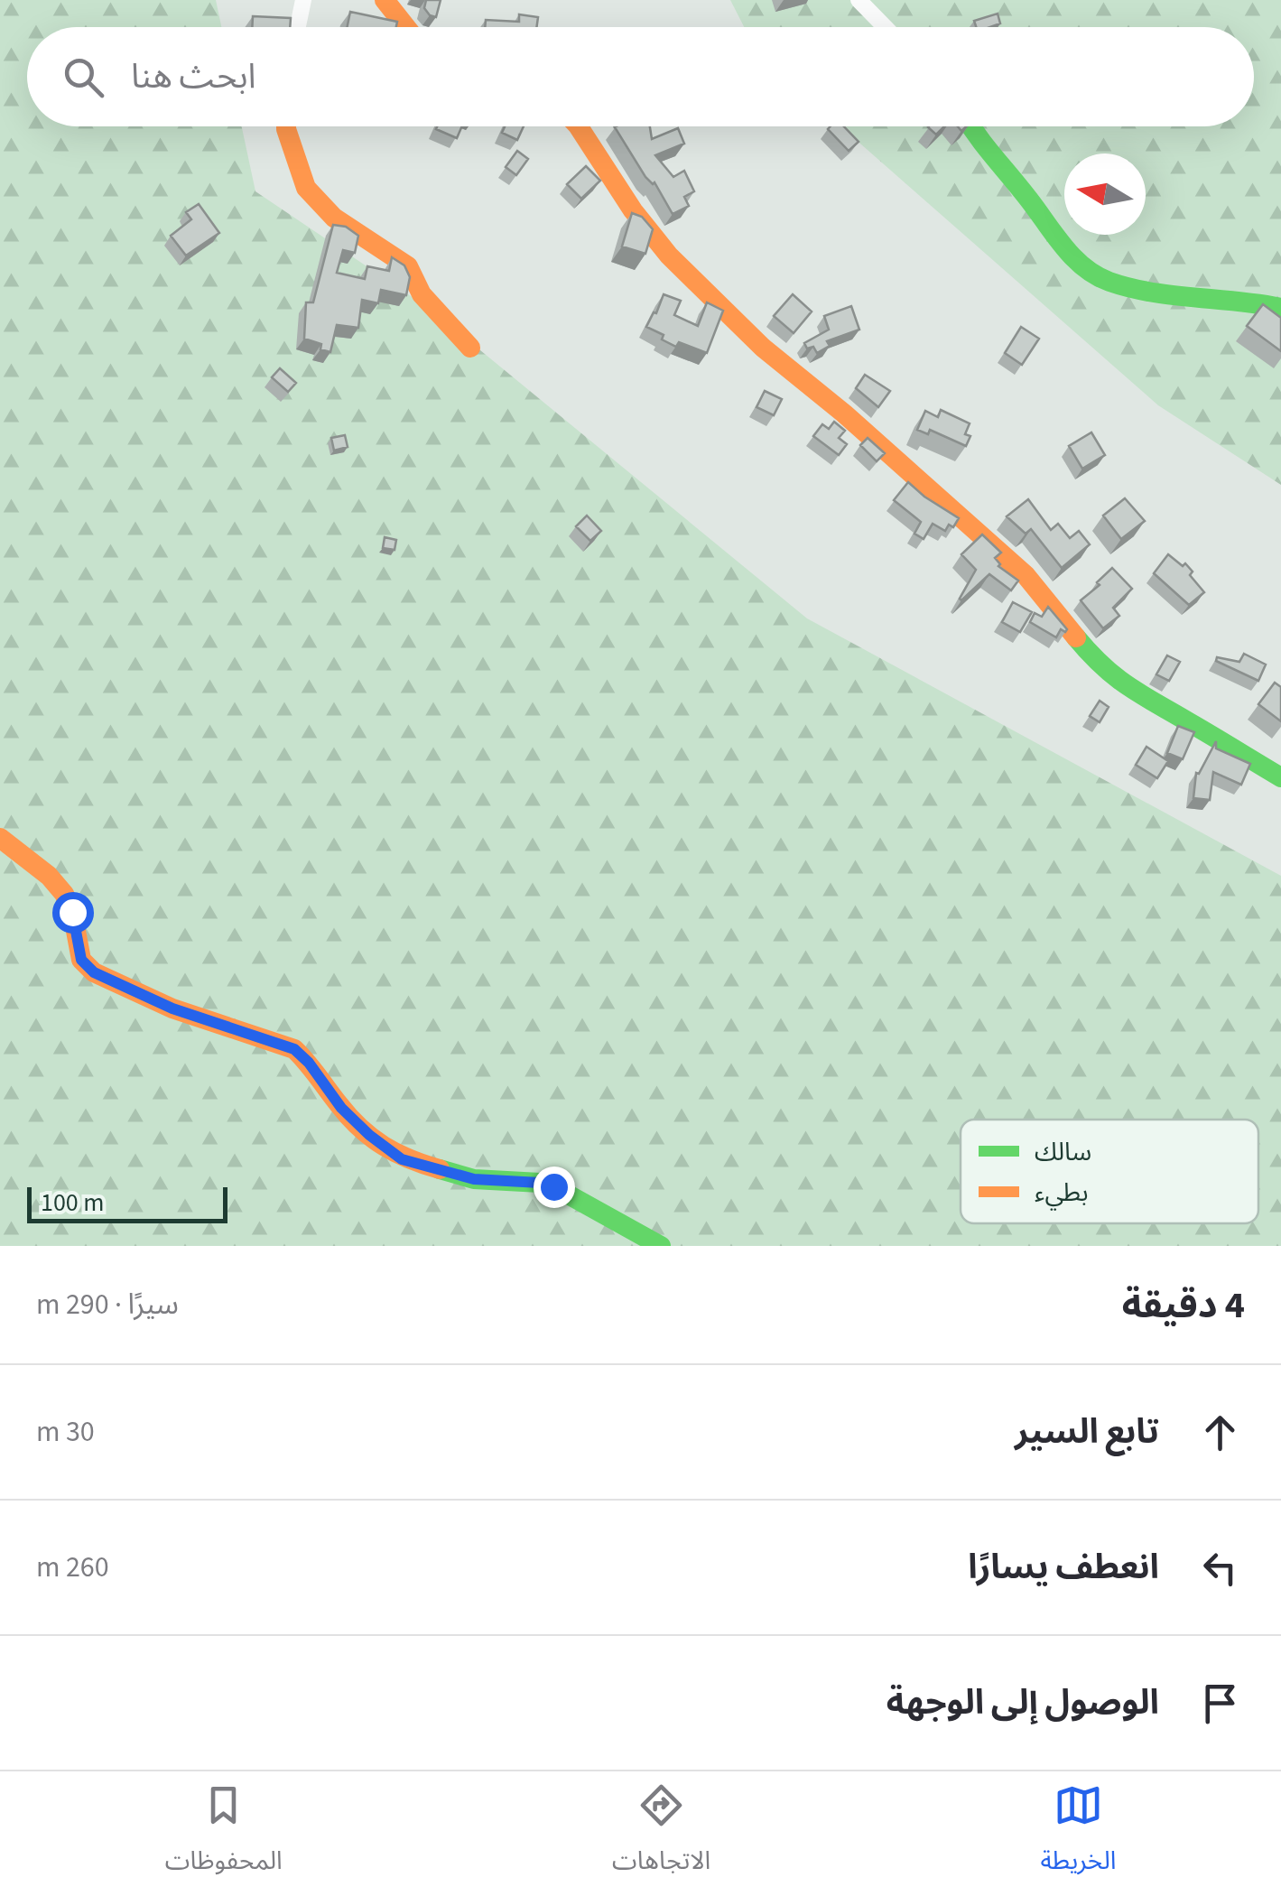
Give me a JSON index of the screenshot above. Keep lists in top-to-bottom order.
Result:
{
  "legend": ["سالك", "بطيء"],
  "scale_bar": "100 m",
  "north": "left",
  "page": {
    "search": "ابحث هنا",
    "scale": "100 m",
    "heading": ["4 دقيقة", "سيرًا · 290 m"],
    "list": [
      ["تابع السير", "30 m"],
      ["انعطف يسارًا", "260 m"],
      "الوصول إلى الوجهة"
    ],
    "nav": ["الخريطة", "الاتجاهات", "المحفوظات"]
  }
}
